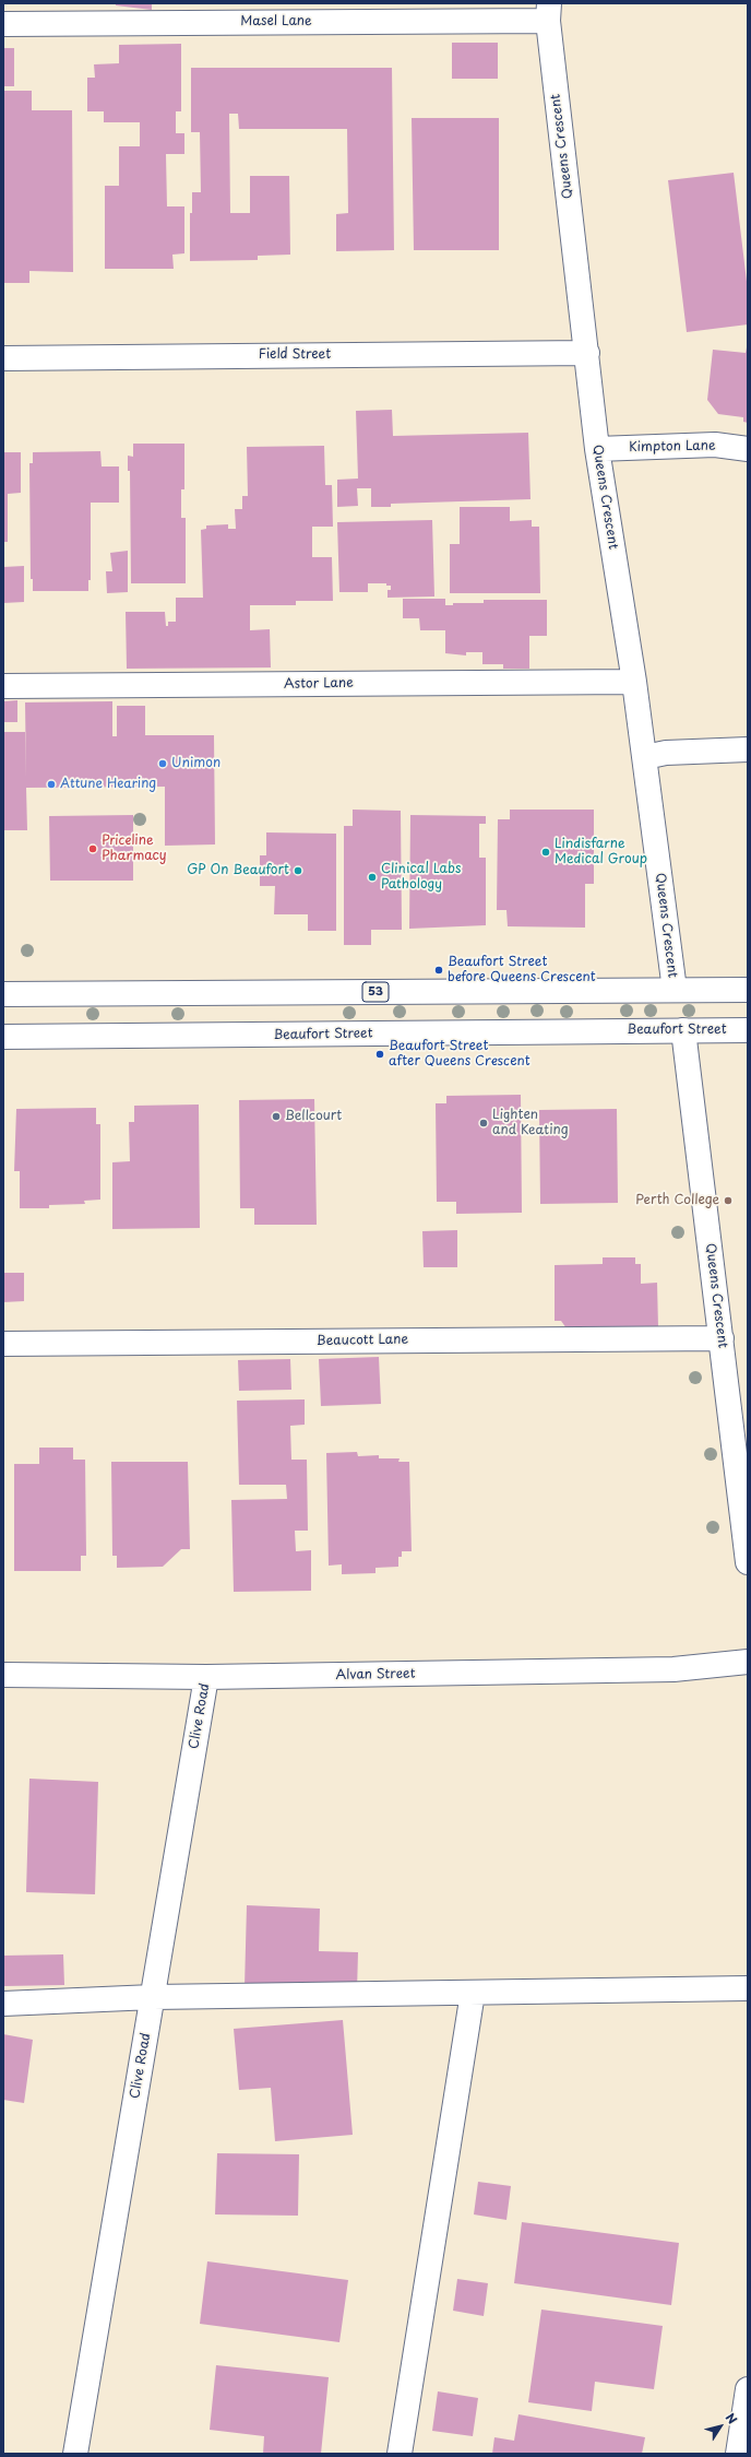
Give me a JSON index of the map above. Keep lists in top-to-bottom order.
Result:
{
  "streets": {
    "street": [
      "Masel Lane",
      "Queens Crescent",
      "Field Street",
      "Kimpton Lane",
      "Astor Lane",
      "53",
      "Beaufort Street",
      "Beaucott Lane",
      "Alvan Street",
      "Clive Road"
    ]
  },
  "crossings": [
    ["Masel Lane", "Queens Crescent"],
    ["Queens Crescent", "Field Street"],
    ["Queens Crescent", "Kimpton Lane"],
    ["Queens Crescent", "Astor Lane"],
    ["Queens Crescent", "53"],
    ["Queens Crescent", "Beaufort Street"],
    ["Queens Crescent", "Beaucott Lane"],
    ["Alvan Street", "Clive Road"]
  ],
  "places": [
    "Unimon",
    "Attune Hearing",
    "Priceline Pharmacy",
    "Lindisfarne Medical Group",
    "GP On Beaufort",
    "Clinical Labs Pathology",
    "Beaufort Street before Queens Crescent",
    "Beaufort Street after Queens Crescent",
    "Bellcourt",
    "Lighten and Keating",
    "Perth College"
  ],
  "north": "top right"
}
